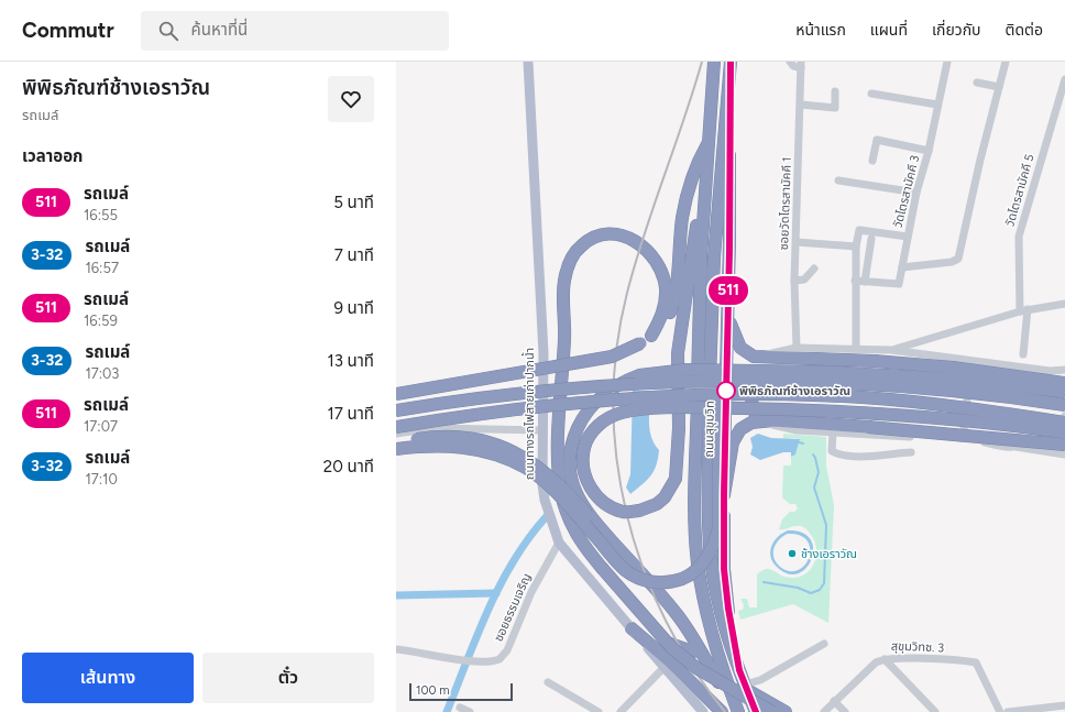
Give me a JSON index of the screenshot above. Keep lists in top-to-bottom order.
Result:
{
  "streets": {
    "highway": ["ถนนสุขุมวิท"],
    "main road": ["ถนนทางรถไฟสายเก่าปากน้ำ"],
    "street": [
      "วัดไตรสามัคคี 5",
      "วัดไตรสามัคคี 3",
      "ซอยวัดไตรสามัคคี 1",
      "ซอยธรรมเจริญ",
      "สุขุมวิทซ. 3"
    ]
  },
  "crossings": [
    ["ถนนทางรถไฟสายเก่าปากน้ำ", "ซอยธรรมเจริญ"]
  ],
  "places": ["พิพิธภัณฑ์ช้างเอราวัณ", "ช้างเอราวัณ"],
  "lines": ["bus line 511"],
  "scale_bar": "100 m",
  "page": {
    "header": "Commutr",
    "search": "ค้นหาที่นี่",
    "nav": [
      "หน้าแรก",
      "แผนที่",
      "เกี่ยวกับ",
      "ติดต่อ"
    ],
    "heading": [
      ["พิพิธภัณฑ์ช้างเอราวัณ", "รถเมล์"],
      "เวลาออก"
    ],
    "on_map": "511",
    "list": [
      {
        "mark": "511",
        "name": "รถเมล์",
        "note": "16:55",
        "value": "5 นาที"
      },
      {
        "mark": "3-32",
        "name": "รถเมล์",
        "note": "16:57",
        "value": "7 นาที"
      },
      {
        "mark": "511",
        "name": "รถเมล์",
        "note": "16:59",
        "value": "9 นาที"
      },
      {
        "mark": "3-32",
        "name": "รถเมล์",
        "note": "17:03",
        "value": "13 นาที"
      },
      {
        "mark": "511",
        "name": "รถเมล์",
        "note": "17:07",
        "value": "17 นาที"
      },
      {
        "mark": "3-32",
        "name": "รถเมล์",
        "note": "17:10",
        "value": "20 นาที"
      }
    ],
    "buttons": ["เส้นทาง", "ตั๋ว"],
    "scale": "100 m"
  }
}
